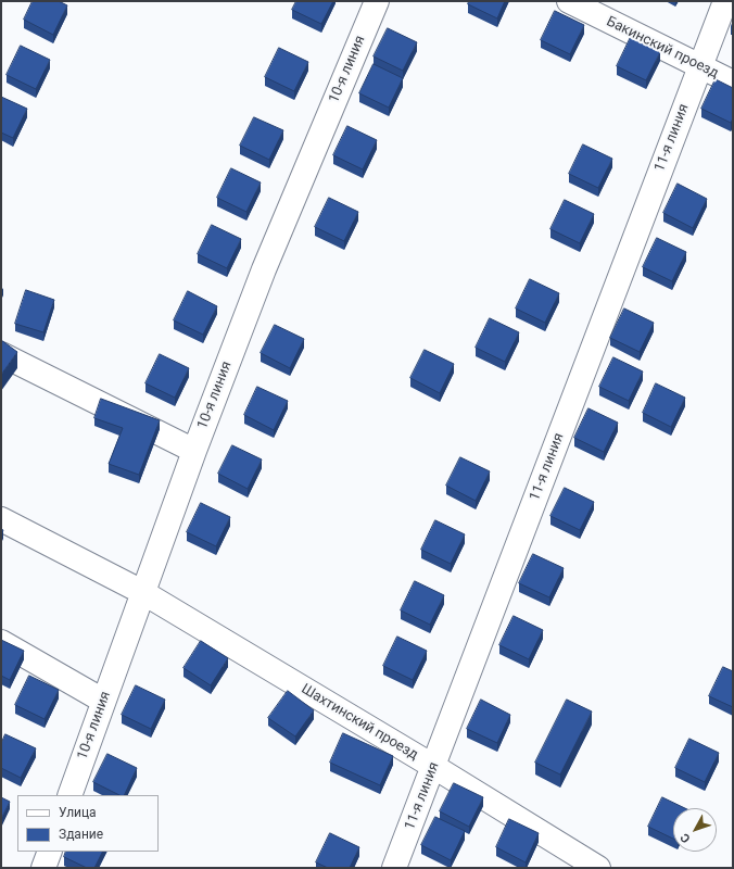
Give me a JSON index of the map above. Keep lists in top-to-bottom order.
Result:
{
  "streets": {
    "street": [
      "Бакинский проезд",
      "10-я линия",
      "11-я линия",
      "Шахтинский проезд"
    ]
  },
  "crossings": [
    ["Бакинский проезд", "11-я линия"],
    ["10-я линия", "Шахтинский проезд"],
    ["11-я линия", "Шахтинский проезд"]
  ],
  "legend": ["Улица", "Здание"],
  "north": "bottom left"
}
